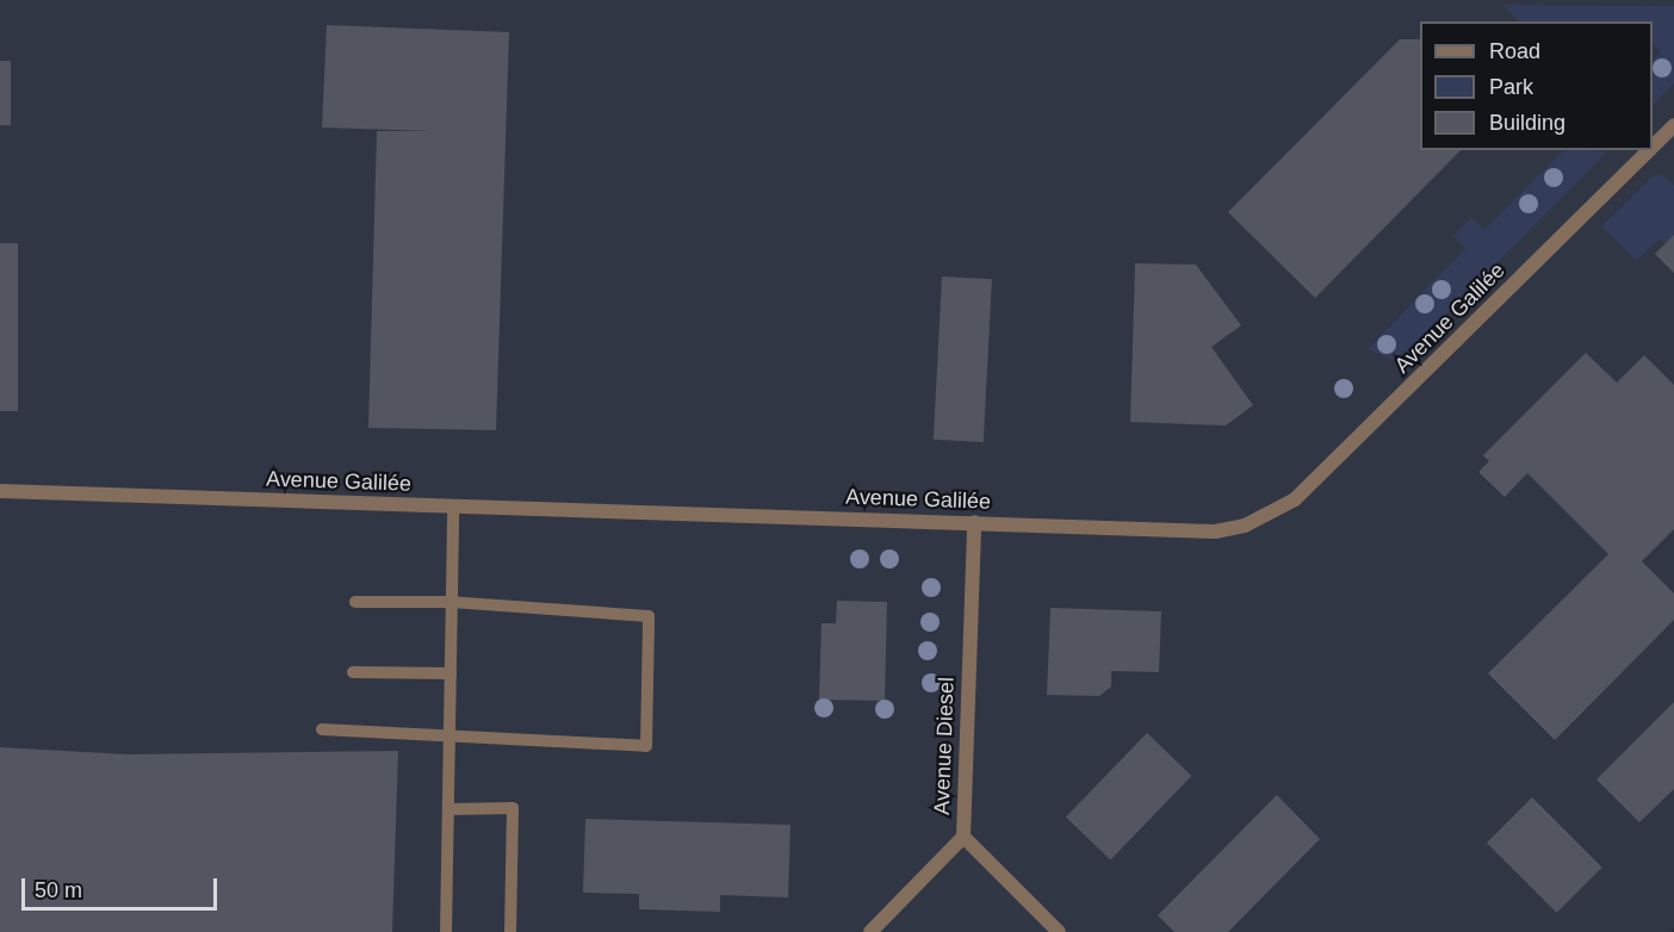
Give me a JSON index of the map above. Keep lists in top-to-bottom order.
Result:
{
  "streets": {
    "street": ["Avenue Galilée", "Avenue Diesel"]
  },
  "crossings": [
    ["Avenue Galilée", "Avenue Diesel"]
  ],
  "legend": ["Road", "Park", "Building"],
  "scale_bar": "50 m"
}
